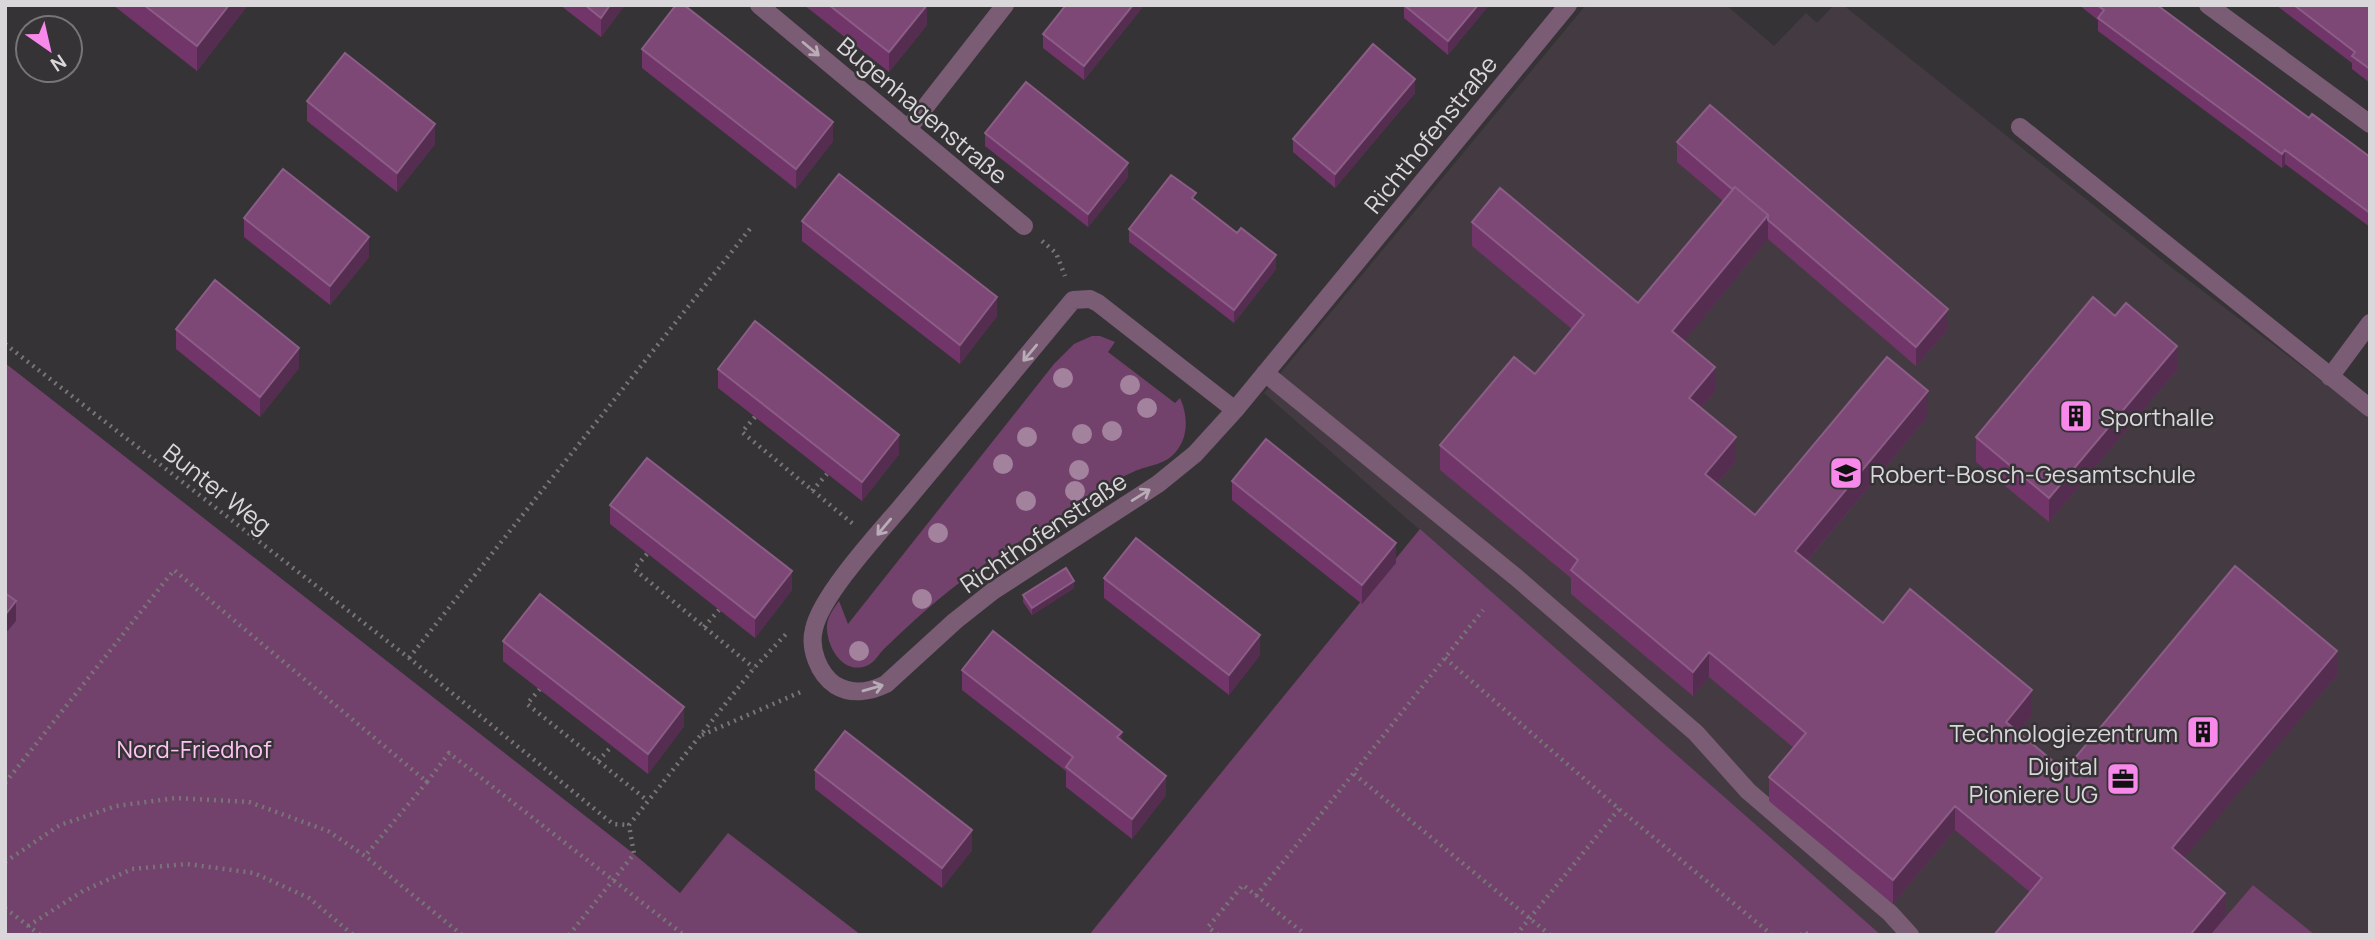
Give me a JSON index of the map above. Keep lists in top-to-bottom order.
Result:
{
  "streets": {
    "street": ["Bugenhagenstraße", "Richthofenstraße"],
    "path": ["Bunter Weg"]
  },
  "one_way": ["Bugenhagenstraße"],
  "parks": ["Nord-Friedhof"],
  "places": {
    "building": ["Sporthalle", "Technologiezentrum"],
    "school or university": ["Robert-Bosch-Gesamtschule"],
    "office": ["Digital Pioniere UG"]
  },
  "north": "bottom right"
}
